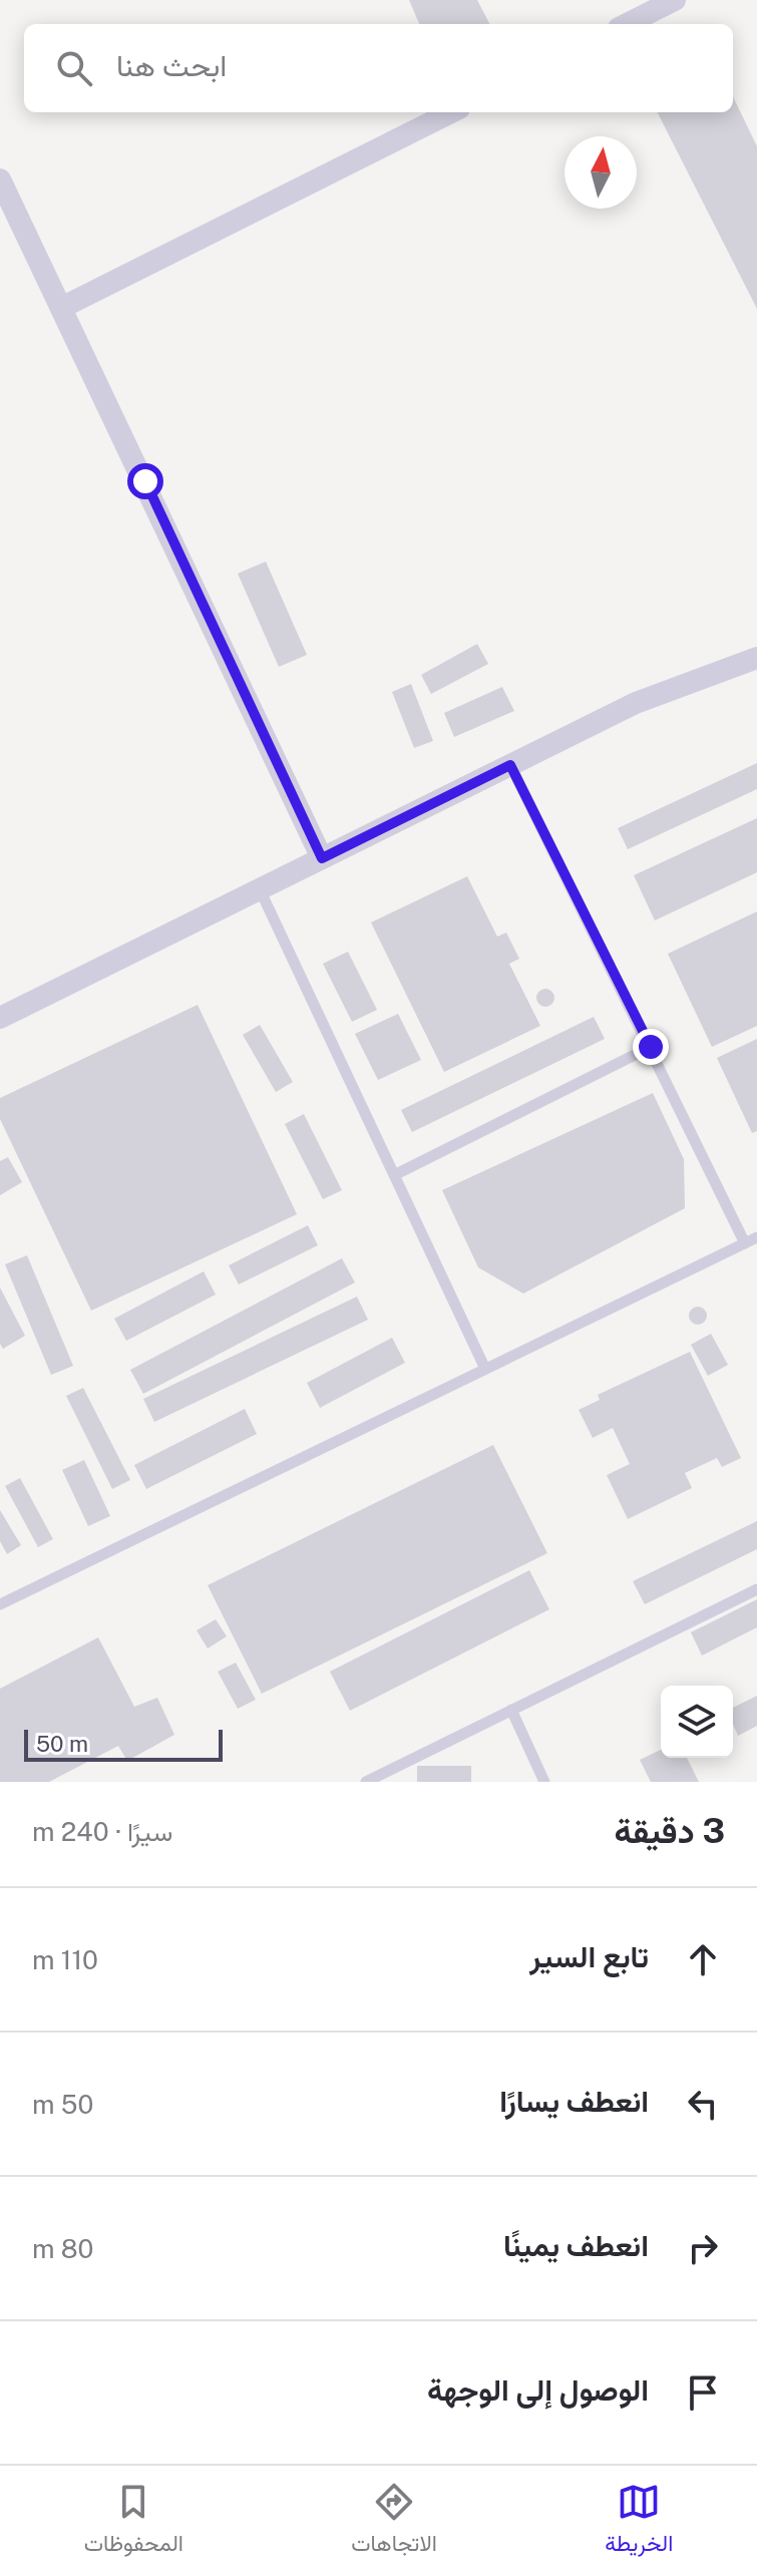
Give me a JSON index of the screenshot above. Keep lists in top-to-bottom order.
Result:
{
  "scale_bar": "50 m",
  "north": "top",
  "page": {
    "search": "ابحث هنا",
    "scale": "50 m",
    "heading": ["3 دقيقة", "سيرًا · 240 m"],
    "list": [
      ["تابع السير", "110 m"],
      ["انعطف يسارًا", "50 m"],
      ["انعطف يمينًا", "80 m"],
      "الوصول إلى الوجهة"
    ],
    "nav": ["الخريطة", "الاتجاهات", "المحفوظات"]
  }
}
